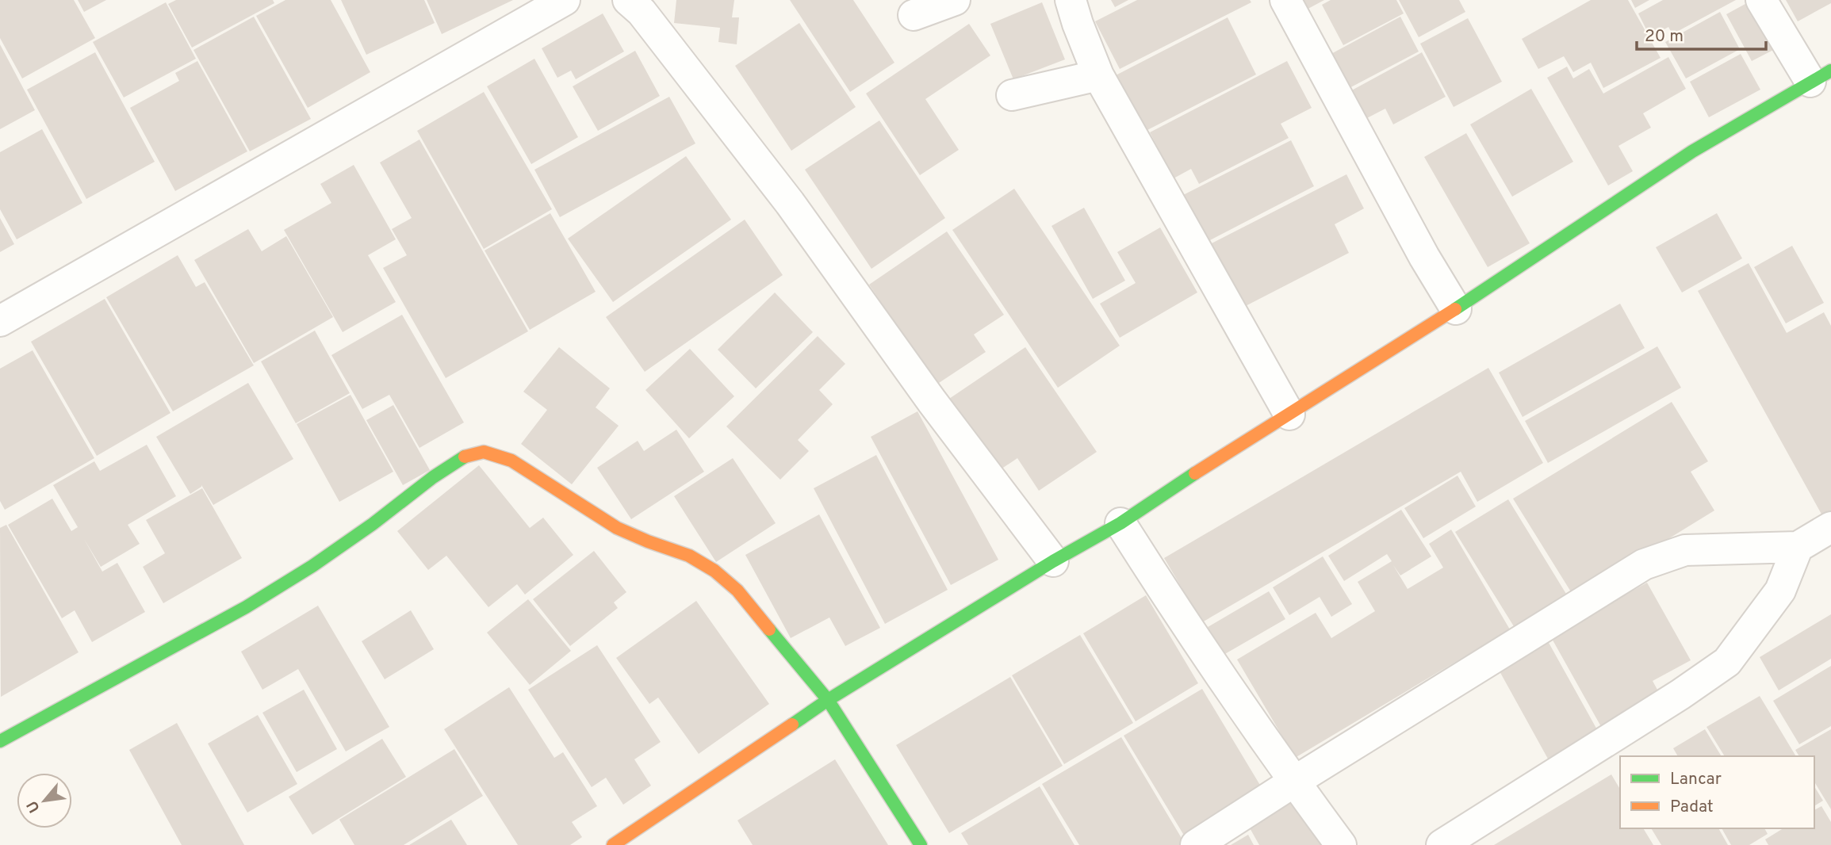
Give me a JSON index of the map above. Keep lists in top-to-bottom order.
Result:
{
  "legend": ["Lancar", "Padat"],
  "scale_bar": "20 m",
  "north": "bottom left"
}
